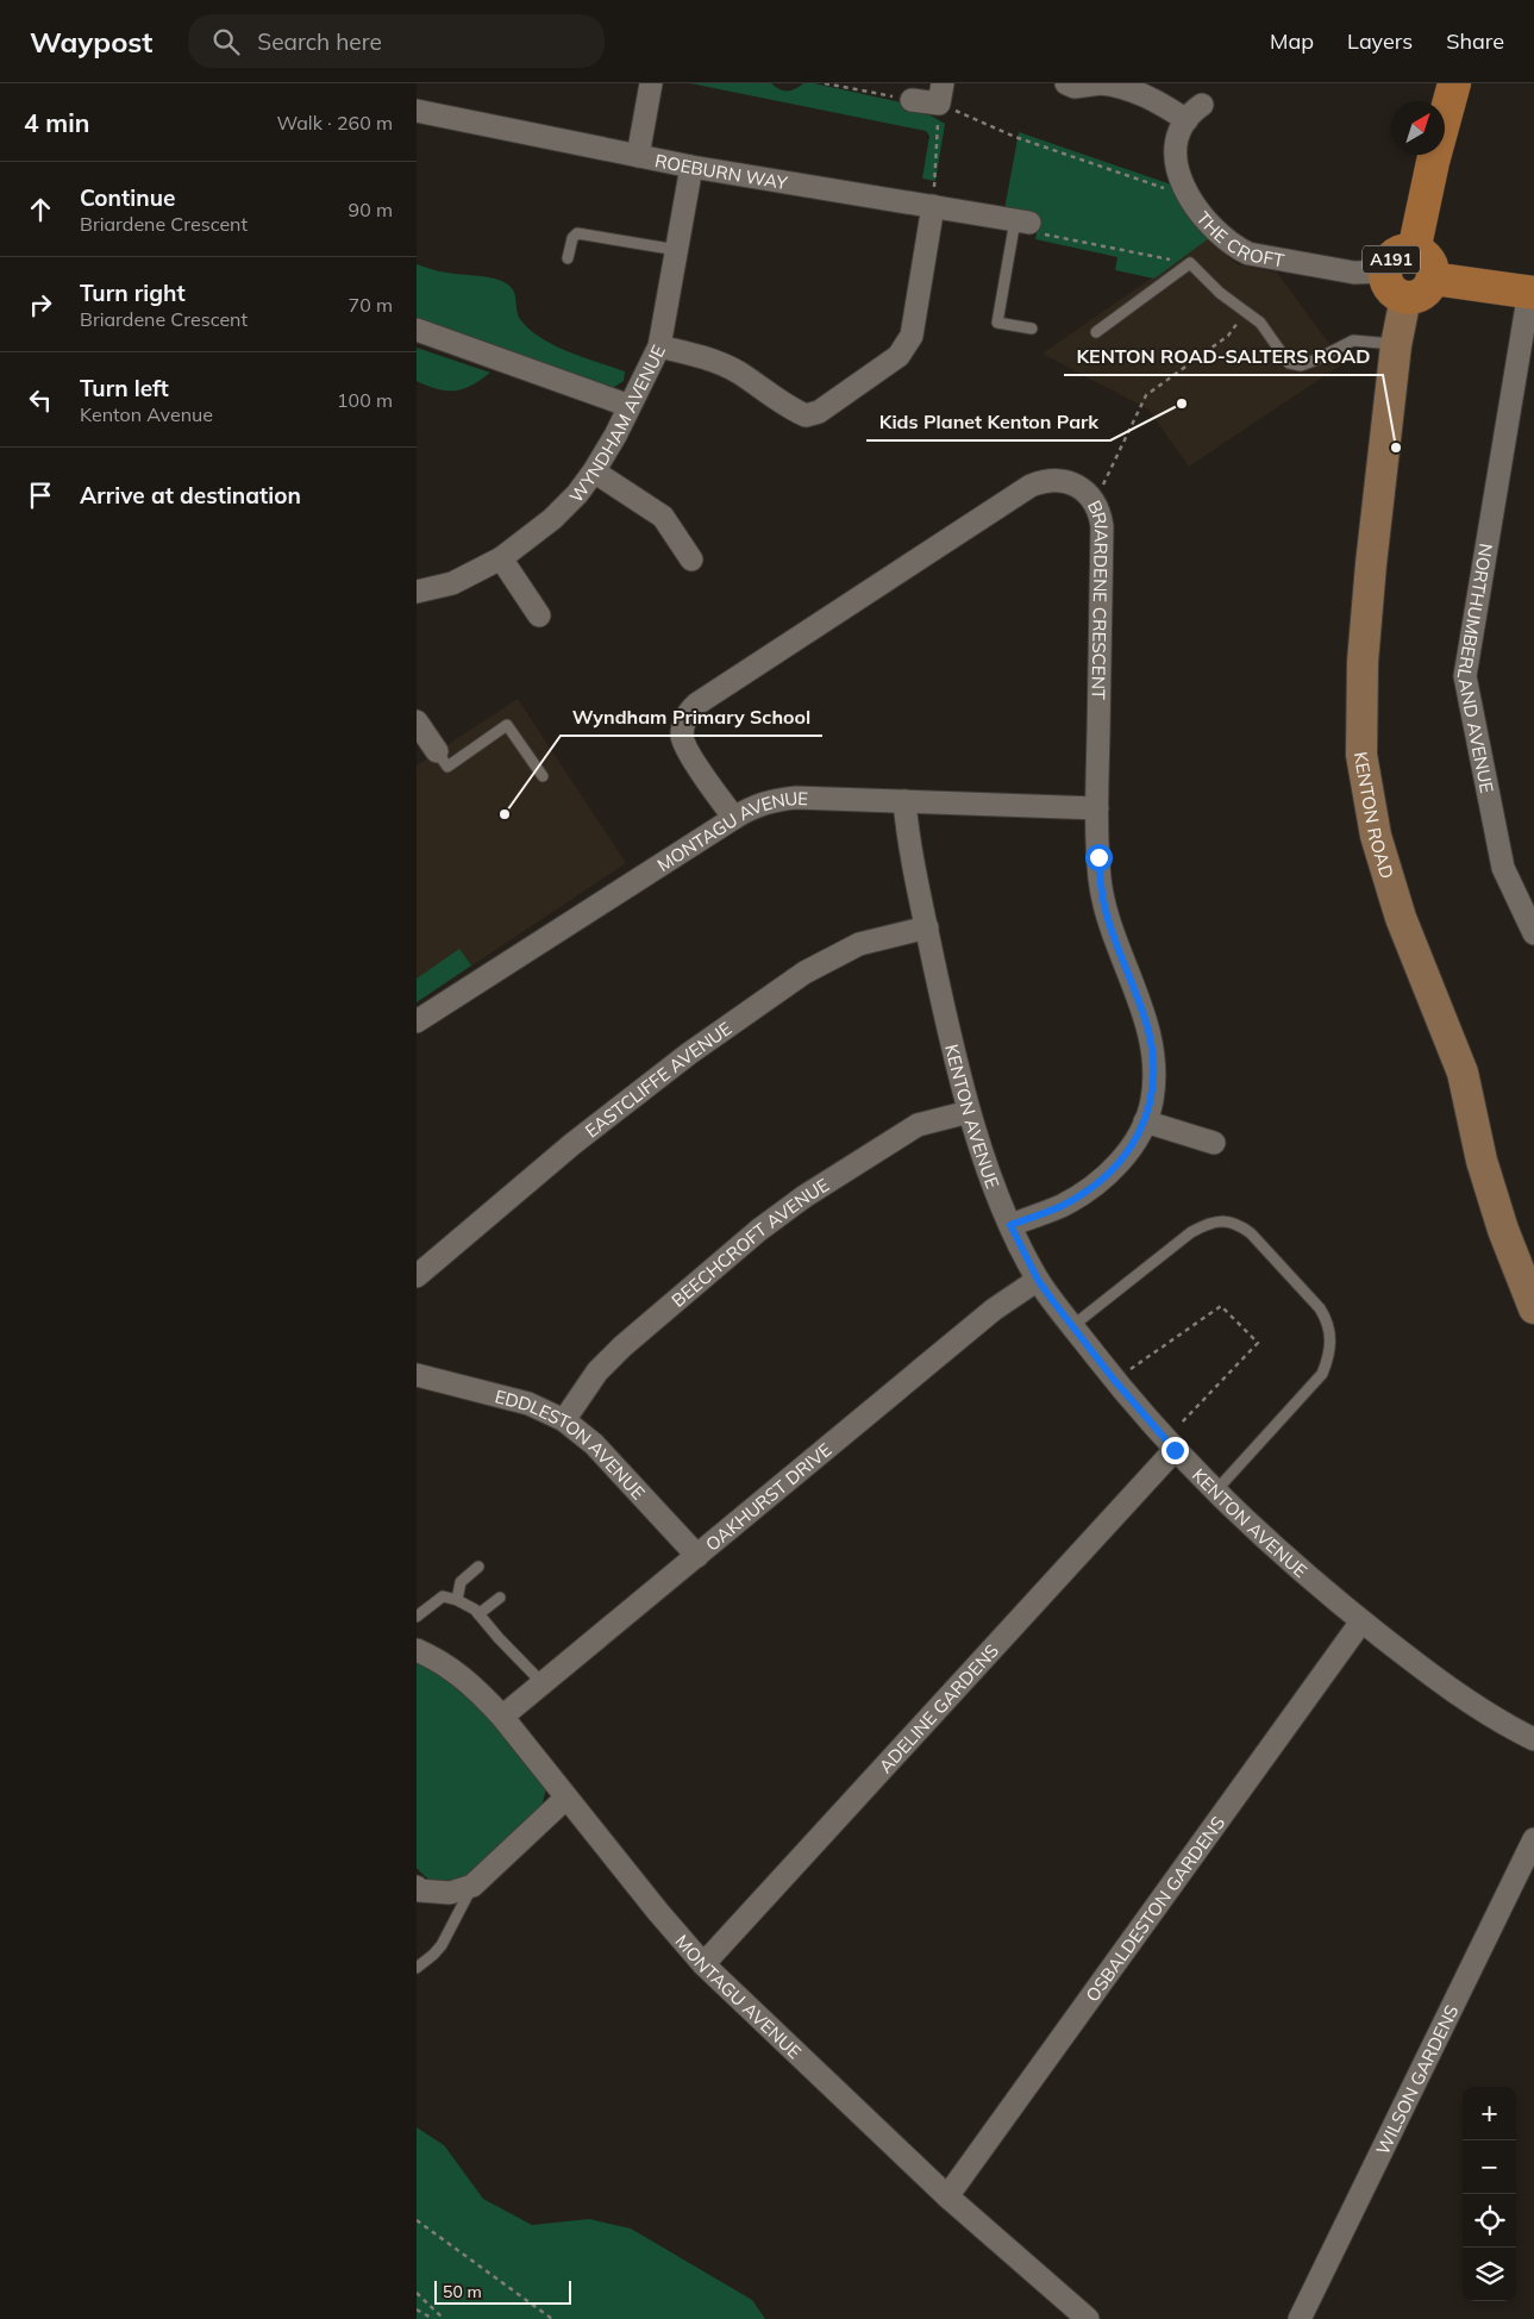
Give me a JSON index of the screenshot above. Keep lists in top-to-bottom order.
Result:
{
  "streets": {
    "main road": ["A191"],
    "street": [
      "ROEBURN WAY",
      "THE CROFT",
      "WYNDHAM AVENUE",
      "BRIARDENE CRESCENT",
      "NORTHUMBERLAND AVENUE",
      "KENTON ROAD",
      "MONTAGU AVENUE",
      "EASTCLIFFE AVENUE",
      "KENTON AVENUE",
      "BEECHCROFT AVENUE",
      "EDDLESTON AVENUE",
      "OAKHURST DRIVE",
      "ADELINE GARDENS",
      "OSBALDESTON GARDENS",
      "WILSON GARDENS"
    ]
  },
  "crossings": [
    ["ROEBURN WAY", "WYNDHAM AVENUE"],
    ["THE CROFT", "A191"],
    ["THE CROFT", "KENTON ROAD"],
    ["A191", "NORTHUMBERLAND AVENUE"],
    ["A191", "KENTON ROAD"],
    ["BRIARDENE CRESCENT", "MONTAGU AVENUE"],
    ["BRIARDENE CRESCENT", "KENTON AVENUE"],
    ["MONTAGU AVENUE", "KENTON AVENUE"],
    ["MONTAGU AVENUE", "OAKHURST DRIVE"],
    ["MONTAGU AVENUE", "ADELINE GARDENS"],
    ["MONTAGU AVENUE", "OSBALDESTON GARDENS"],
    ["EASTCLIFFE AVENUE", "KENTON AVENUE"],
    ["KENTON AVENUE", "BEECHCROFT AVENUE"],
    ["KENTON AVENUE", "OAKHURST DRIVE"],
    ["KENTON AVENUE", "ADELINE GARDENS"],
    ["KENTON AVENUE", "OSBALDESTON GARDENS"],
    ["BEECHCROFT AVENUE", "EDDLESTON AVENUE"],
    ["EDDLESTON AVENUE", "OAKHURST DRIVE"]
  ],
  "places": ["Kids Planet Kenton Park", "KENTON ROAD-SALTERS ROAD", "Wyndham Primary School"],
  "scale_bar": "50 m",
  "north": "top right",
  "page": {
    "header": "Waypost",
    "search": "Search here",
    "nav": ["Map", "Layers", "Share"],
    "heading": ["4 min", "Walk · 260 m"],
    "list": [
      ["Continue", "Briardene Crescent", "90 m"],
      ["Turn right", "Briardene Crescent", "70 m"],
      ["Turn left", "Kenton Avenue", "100 m"],
      "Arrive at destination"
    ],
    "map_buttons": ["+", "−"],
    "scale": "50 m"
  }
}
